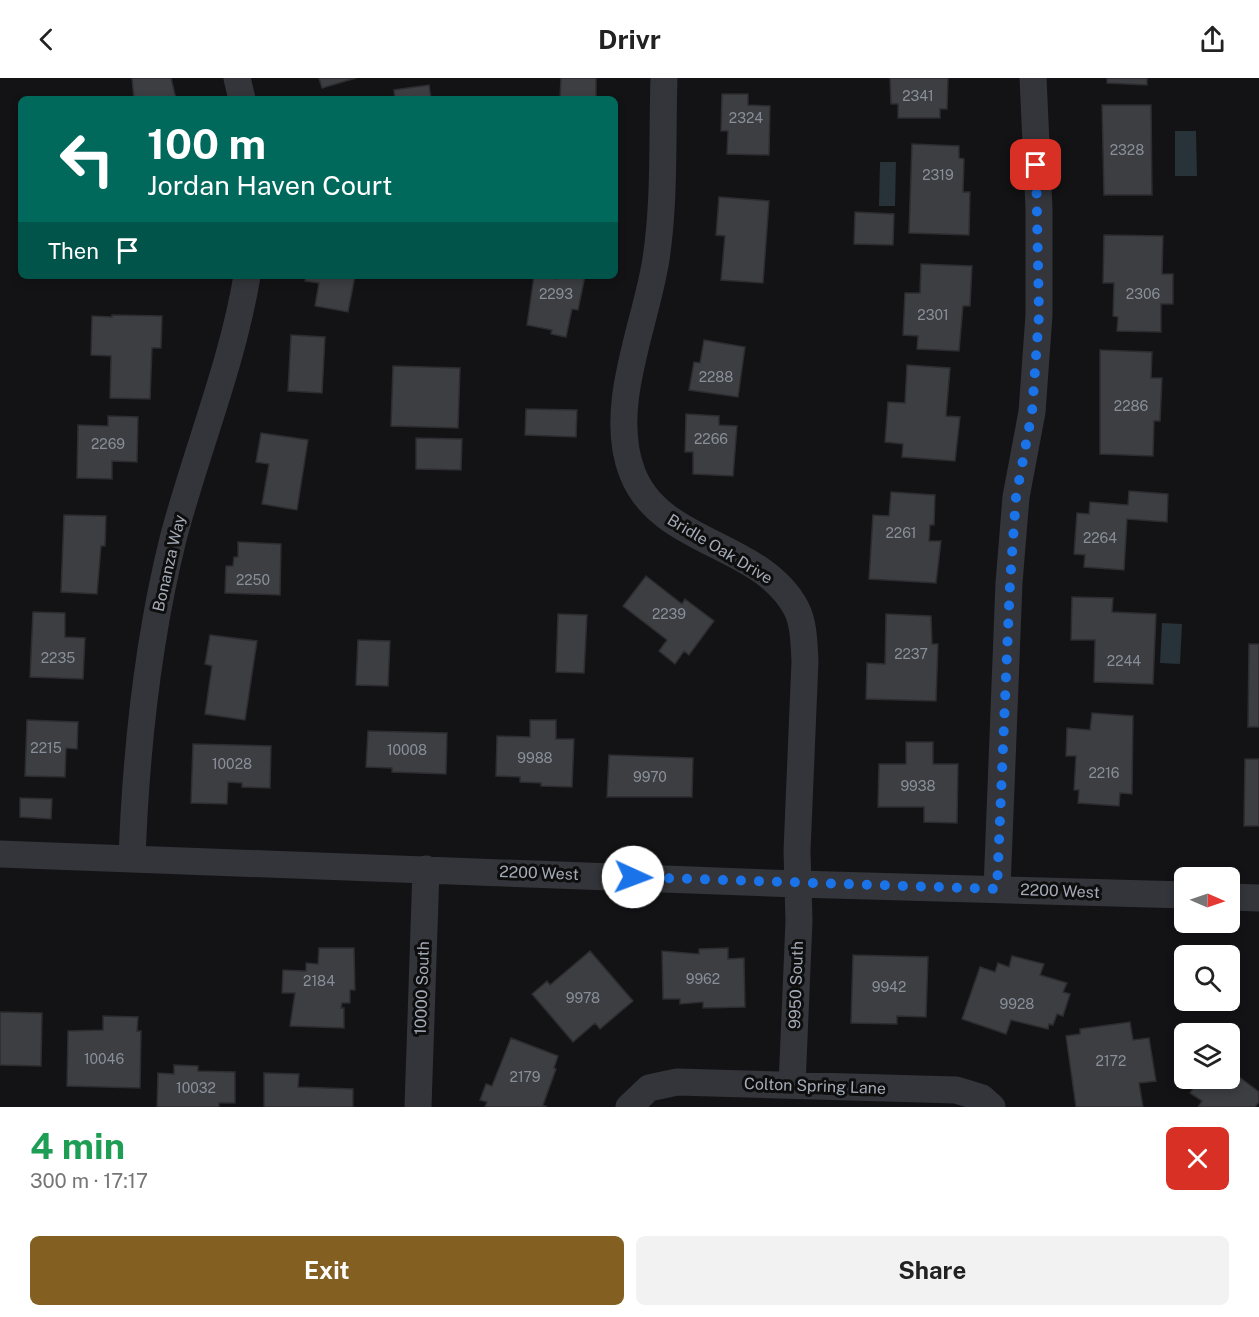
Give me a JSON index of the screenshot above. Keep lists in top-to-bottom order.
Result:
{
  "streets": {
    "street": [
      "Bridle Oak Drive",
      "Bonanza Way",
      "2200 West",
      "9950 South",
      "10000 South",
      "Colton Spring Lane"
    ]
  },
  "crossings": [
    ["Bridle Oak Drive", "2200 West"],
    ["Bridle Oak Drive", "9950 South"],
    ["Bonanza Way", "2200 West"],
    ["2200 West", "9950 South"],
    ["2200 West", "10000 South"],
    ["9950 South", "Colton Spring Lane"]
  ],
  "house_numbers": [
    "2341",
    "2324",
    "2328",
    "2319",
    "2293",
    "2306",
    "2301",
    "2288",
    "2286",
    "2266",
    "2269",
    "2261",
    "2264",
    "2250",
    "2239",
    "2237",
    "2235",
    "2244",
    "2215",
    "10008",
    "9988",
    "10028",
    "2216",
    "9970",
    "9938",
    "9962",
    "2184",
    "9942",
    "9978",
    "9928",
    "10046",
    "2172",
    "2179",
    "10032"
  ],
  "north": "right",
  "page": {
    "header": "Drivr",
    "turn": ["100 m", "Jordan Haven Court"],
    "then": "Then",
    "heading": ["4 min", "300 m · 17:17"],
    "buttons": ["Exit", "Share"]
  }
}
